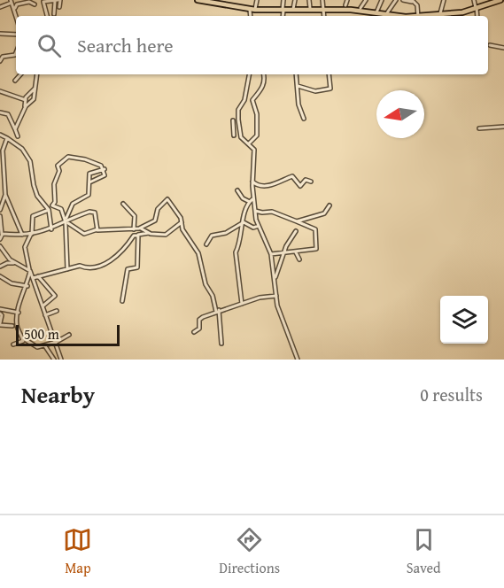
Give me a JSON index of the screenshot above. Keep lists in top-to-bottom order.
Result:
{
  "scale_bar": "500 m",
  "north": "left",
  "page": {
    "search": "Search here",
    "scale": "500 m",
    "heading": ["Nearby", "0 results"],
    "nav": ["Map", "Directions", "Saved"]
  }
}
